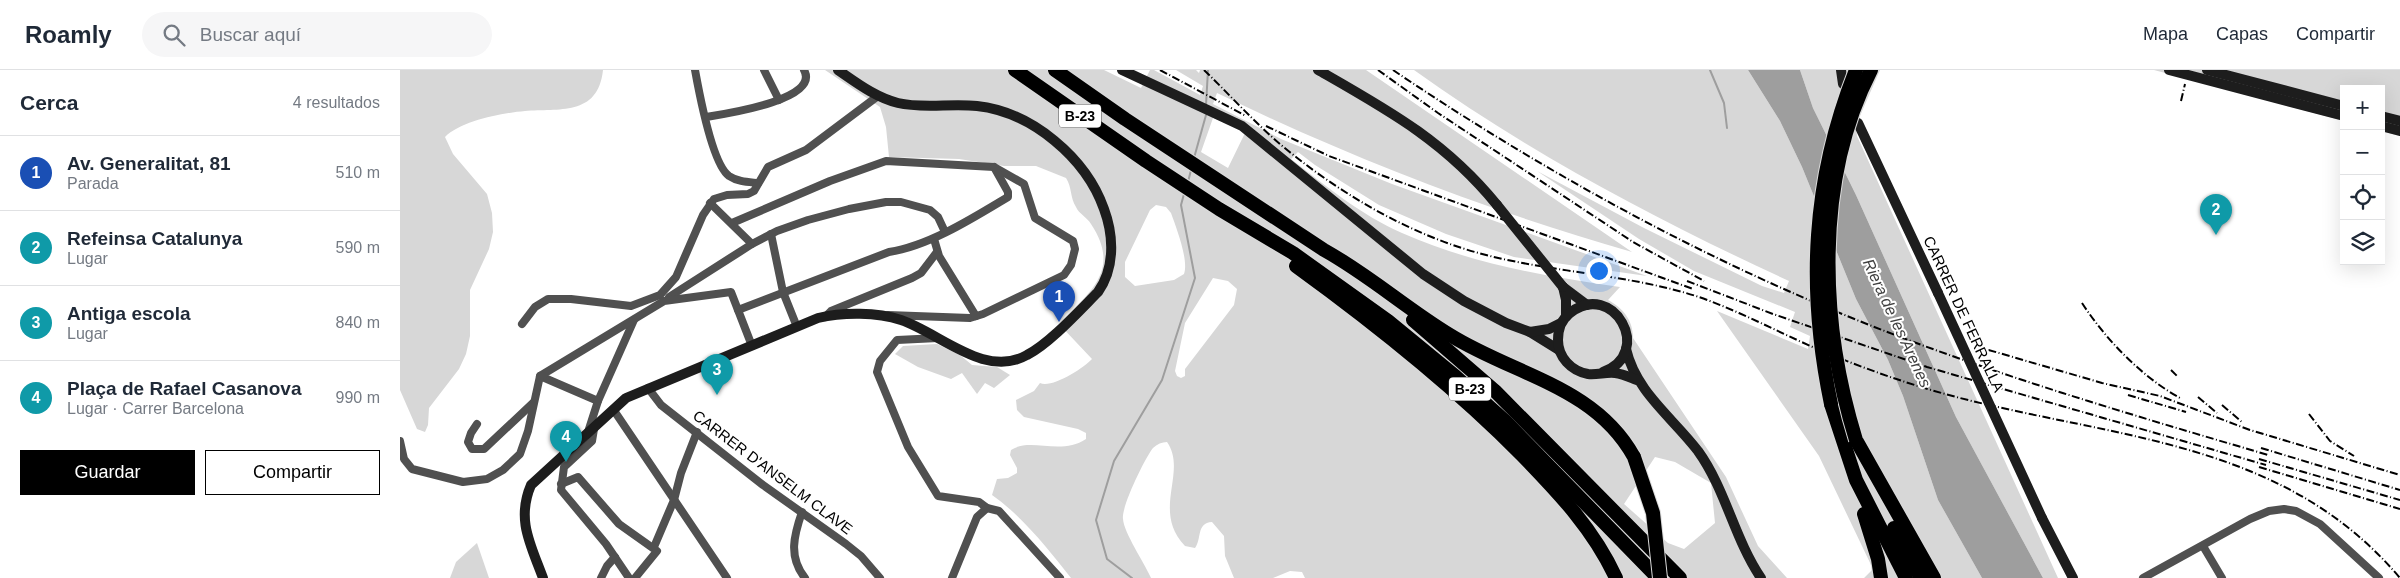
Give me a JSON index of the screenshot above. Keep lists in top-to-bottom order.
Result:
{
  "streets": {
    "highway": ["B-23"],
    "street": ["CARRER DE FERRALLA", "CARRER D'ANSELM CLAVE"]
  },
  "water": ["Riera de les Arenes"],
  "page": {
    "header": "Roamly",
    "search": "Buscar aquí",
    "nav": ["Mapa", "Capas", "Compartir"],
    "heading": ["Cerca", "4 resultados"],
    "map_buttons": ["+", "−"],
    "list": [
      {
        "mark": "1",
        "name": "Av. Generalitat, 81",
        "note": "Parada",
        "value": "510 m"
      },
      {
        "mark": "2",
        "name": "Refeinsa Catalunya",
        "note": "Lugar",
        "value": "590 m"
      },
      {
        "mark": "3",
        "name": "Antiga escola",
        "note": "Lugar",
        "value": "840 m"
      },
      {
        "mark": "4",
        "name": "Plaça de Rafael Casanova",
        "note": "Lugar · Carrer Barcelona",
        "value": "990 m"
      }
    ],
    "pins": [
      "2",
      "1",
      "3",
      "4"
    ],
    "buttons": ["Guardar", "Compartir"]
  }
}
